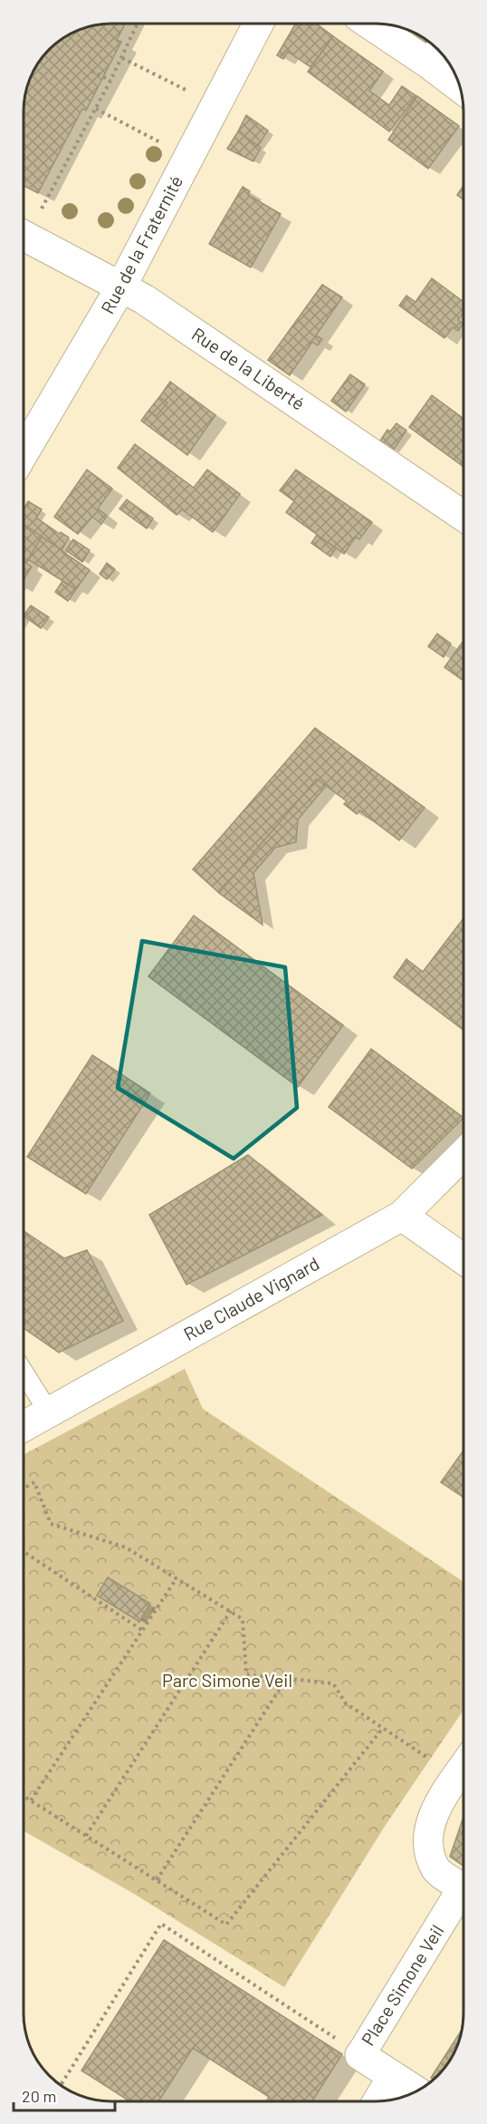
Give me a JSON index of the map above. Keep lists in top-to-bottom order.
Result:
{
  "streets": {
    "street": [
      "Rue de la Fraternité",
      "Rue de la Liberté",
      "Rue Claude Vignard",
      "Place Simone Veil"
    ]
  },
  "crossings": [
    ["Rue de la Fraternité", "Rue de la Liberté"]
  ],
  "parks": ["Parc Simone Veil"],
  "scale_bar": "20 m"
}
